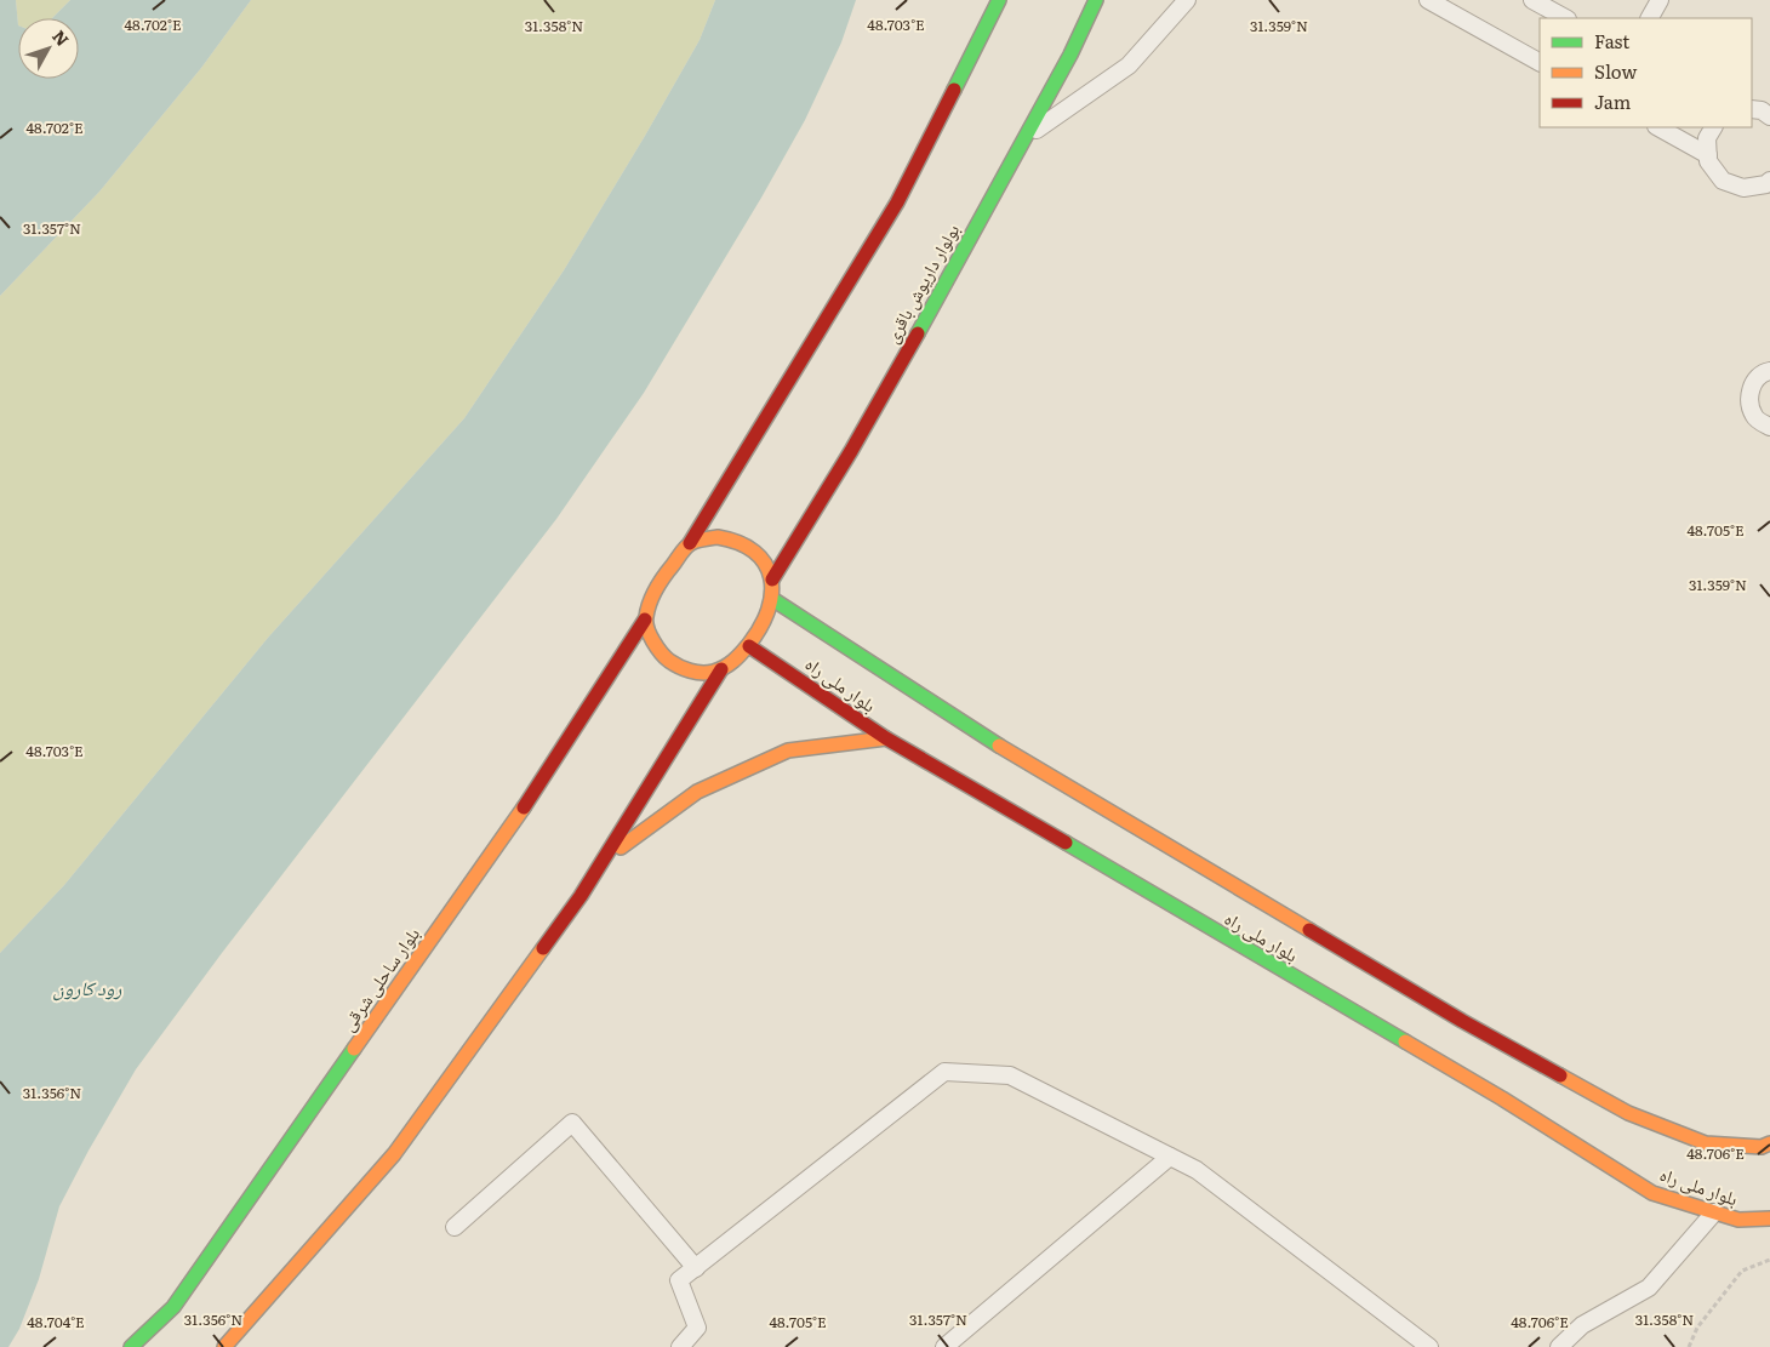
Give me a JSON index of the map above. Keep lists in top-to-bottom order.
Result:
{
  "streets": {
    "main road": ["بولوار داریوش باقری", "بلوار ملی راه", "بلوار ساحلی شرقی"]
  },
  "crossings": [
    ["بولوار داریوش باقری", "بلوار ملی راه"],
    ["بولوار داریوش باقری", "بلوار ساحلی شرقی"],
    ["بلوار ملی راه", "بلوار ساحلی شرقی"]
  ],
  "water": ["رود کارون"],
  "legend": ["Fast", "Slow", "Jam"],
  "north": "top right",
  "coordinates": [
    "48.702°E",
    "48.703°E",
    "31.358°N",
    "31.359°N",
    "31.357°N",
    "48.705°E",
    "31.356°N",
    "48.706°E",
    "48.704°E"
  ]
}
